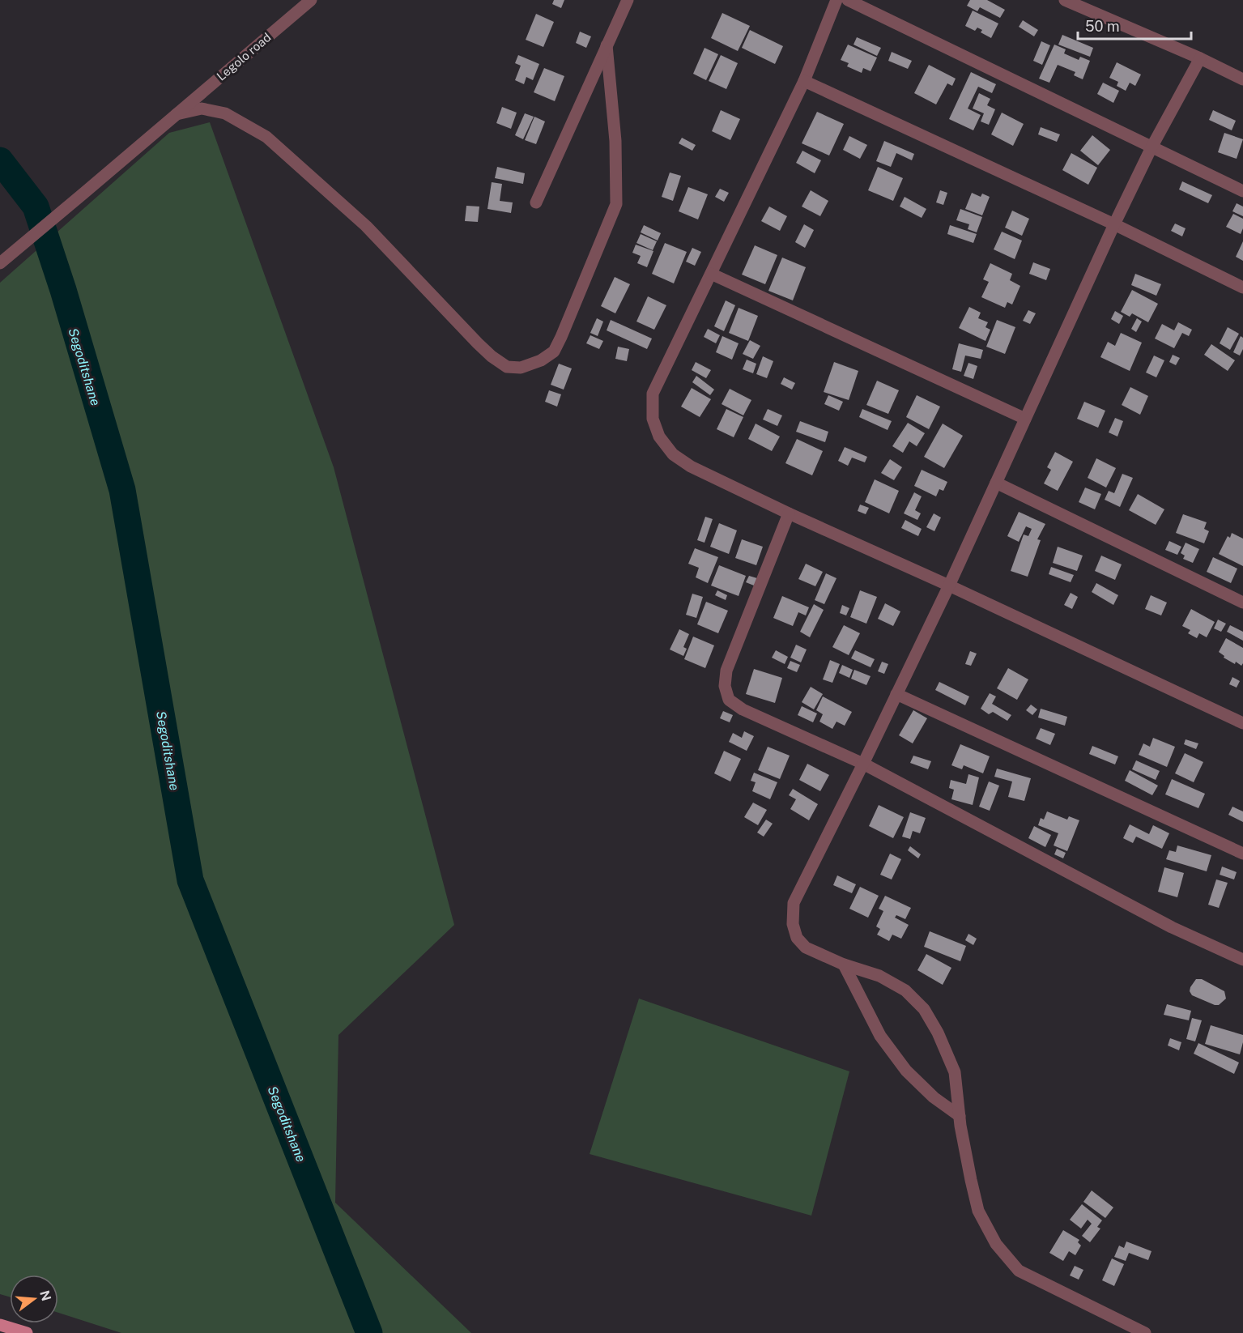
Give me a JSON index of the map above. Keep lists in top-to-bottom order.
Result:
{
  "streets": {
    "street": ["Legolo road"]
  },
  "water": ["Segoditshane"],
  "scale_bar": "50 m",
  "north": "right"
}
